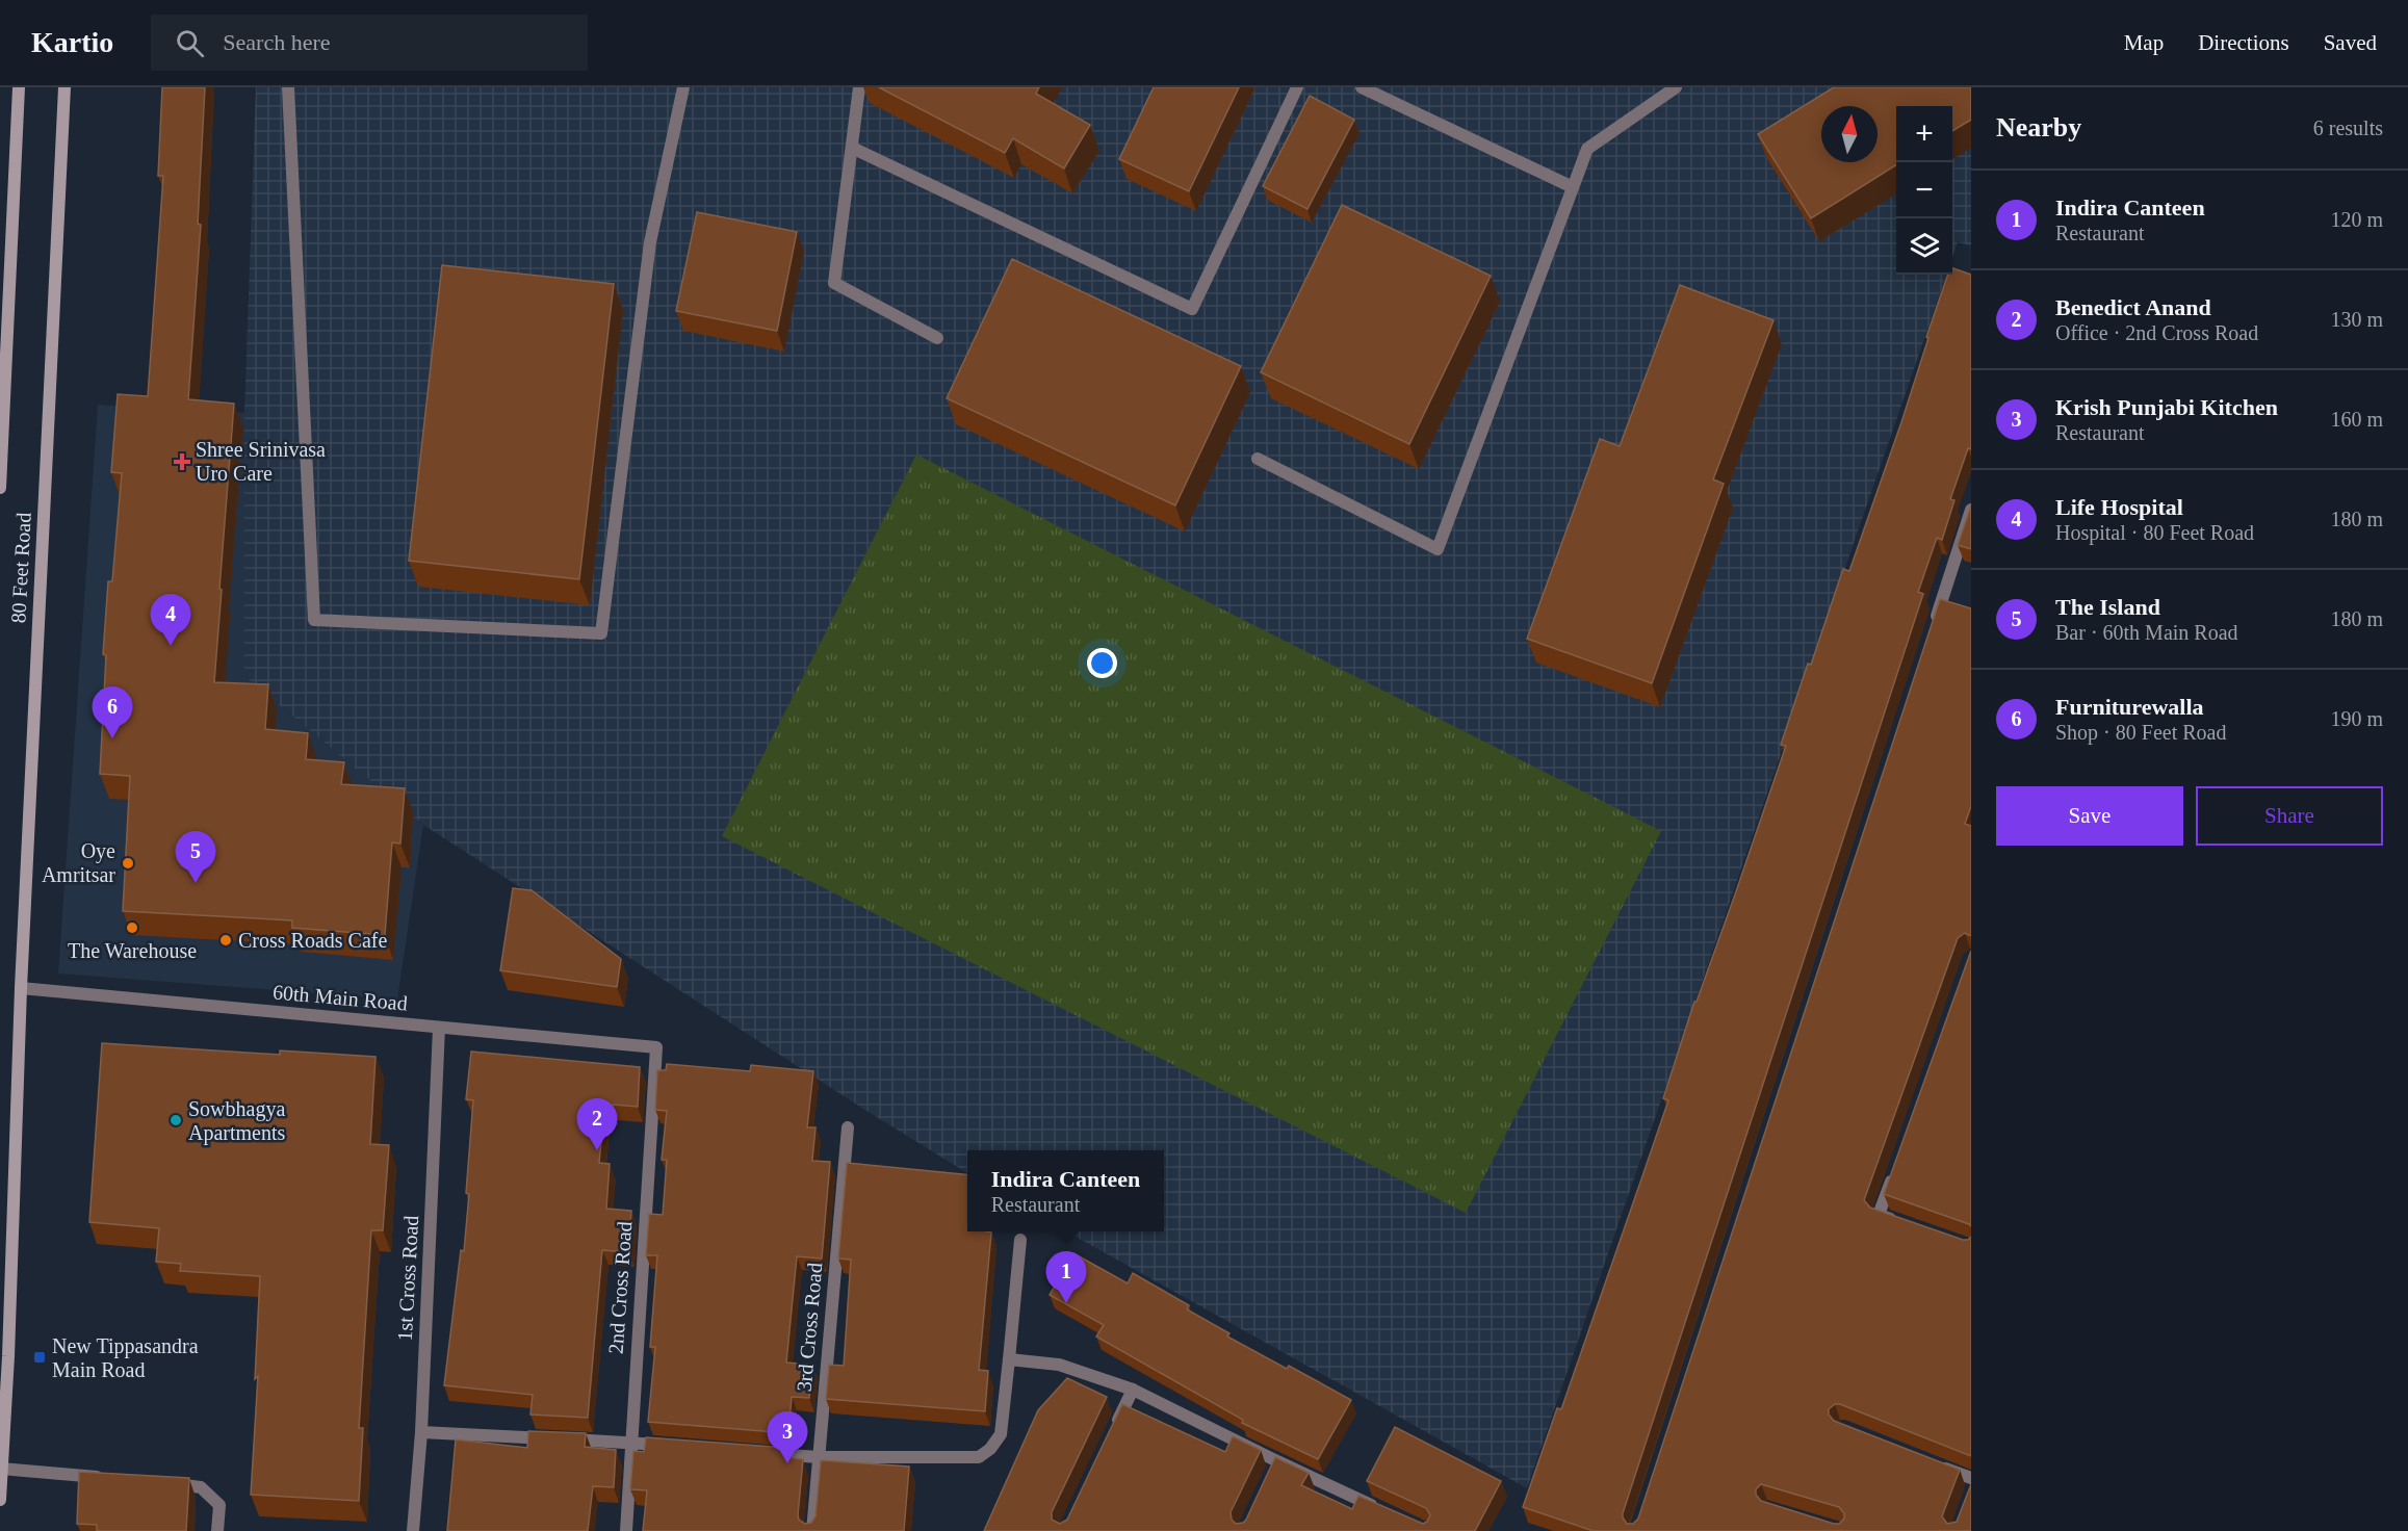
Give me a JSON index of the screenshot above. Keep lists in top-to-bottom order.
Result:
{
  "streets": {
    "main road": ["80 Feet Road"],
    "street": [
      "60th Main Road",
      "1st Cross Road",
      "2nd Cross Road",
      "3rd Cross Road"
    ]
  },
  "crossings": [
    ["80 Feet Road", "60th Main Road"],
    ["60th Main Road", "1st Cross Road"],
    ["60th Main Road", "2nd Cross Road"]
  ],
  "places": {
    "health": ["Shree Srinivasa Uro Care"],
    "other": [
      "Oye Amritsar",
      "The Warehouse",
      "Cross Roads Cafe",
      "Sowbhagya Apartments"
    ],
    "transit": ["New Tippasandra Main Road"]
  },
  "north": "top",
  "page": {
    "header": "Kartio",
    "search": "Search here",
    "nav": ["Map", "Directions", "Saved"],
    "heading": ["Nearby", "6 results"],
    "map_buttons": ["+", "−"],
    "list": [
      {
        "mark": "1",
        "name": "Indira Canteen",
        "note": "Restaurant",
        "value": "120 m"
      },
      {
        "mark": "2",
        "name": "Benedict Anand",
        "note": "Office · 2nd Cross Road",
        "value": "130 m"
      },
      {
        "mark": "3",
        "name": "Krish Punjabi Kitchen",
        "note": "Restaurant",
        "value": "160 m"
      },
      {
        "mark": "4",
        "name": "Life Hospital",
        "note": "Hospital · 80 Feet Road",
        "value": "180 m"
      },
      {
        "mark": "5",
        "name": "The Island",
        "note": "Bar · 60th Main Road",
        "value": "180 m"
      },
      {
        "mark": "6",
        "name": "Furniturewalla",
        "note": "Shop · 80 Feet Road",
        "value": "190 m"
      }
    ],
    "pins": [
      "4",
      "6",
      "5",
      "2",
      "1",
      "3"
    ],
    "buttons": ["Save", "Share"],
    "popup": ["Indira Canteen", "Restaurant"]
  }
}
